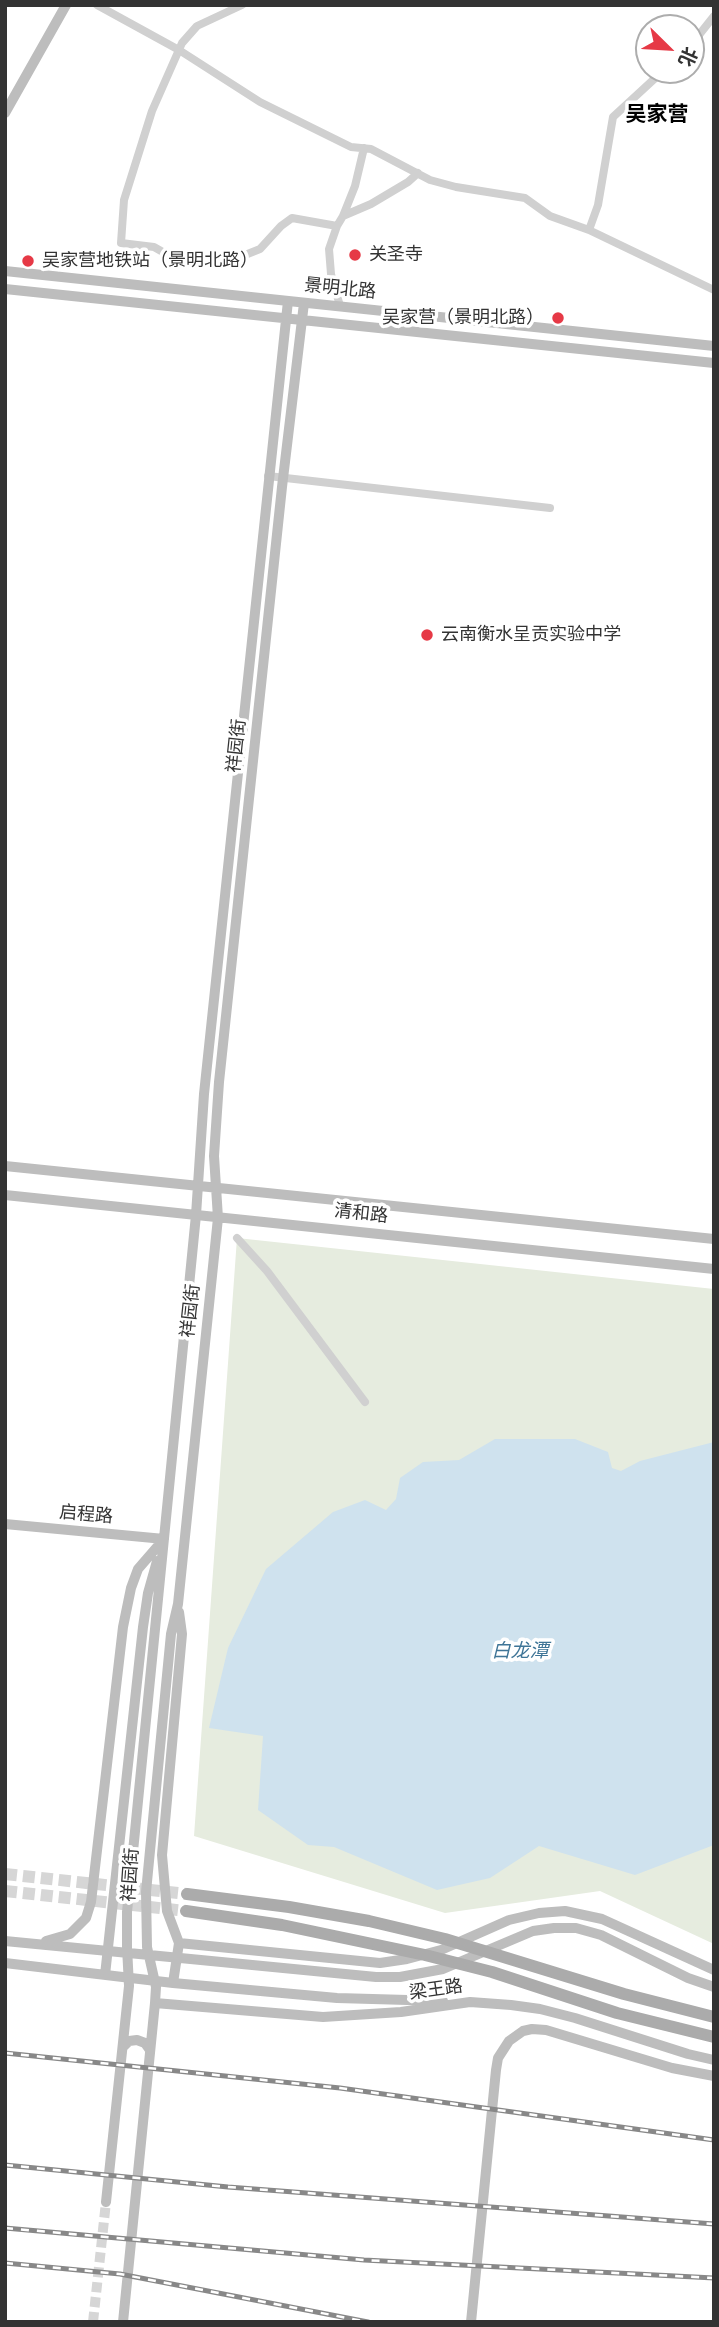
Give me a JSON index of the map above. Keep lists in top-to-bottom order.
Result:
{
  "streets": {
    "main road": [
      "景明北路",
      "祥园街",
      "清和路",
      "启程路",
      "梁王路"
    ]
  },
  "crossings": [
    ["景明北路", "祥园街"],
    ["祥园街", "清和路"],
    ["祥园街", "启程路"],
    ["祥园街", "梁王路"]
  ],
  "districts": ["吴家营"],
  "water": ["白龙潭"],
  "places": [
    "关圣寺",
    "吴家营地铁站（景明北路）",
    "吴家营（景明北路）",
    "云南衡水呈贡实验中学"
  ],
  "north": "bottom right"
}
